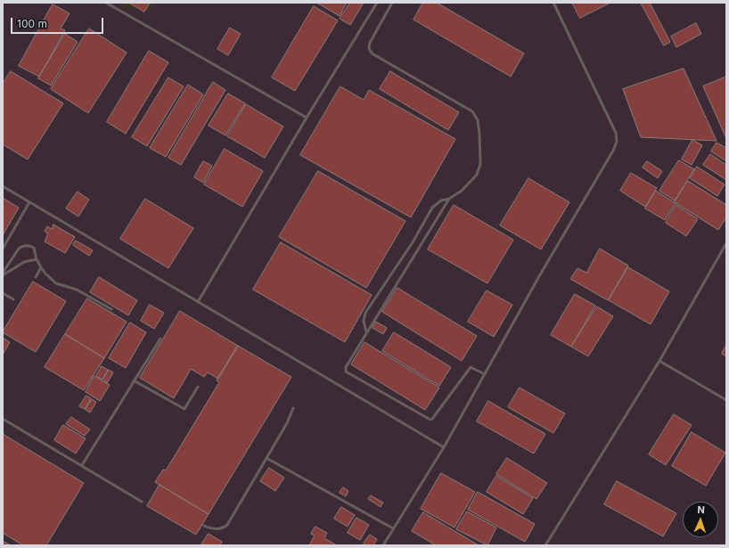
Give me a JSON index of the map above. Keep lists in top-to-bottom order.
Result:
{
  "scale_bar": "100 m",
  "north": "top"
}
